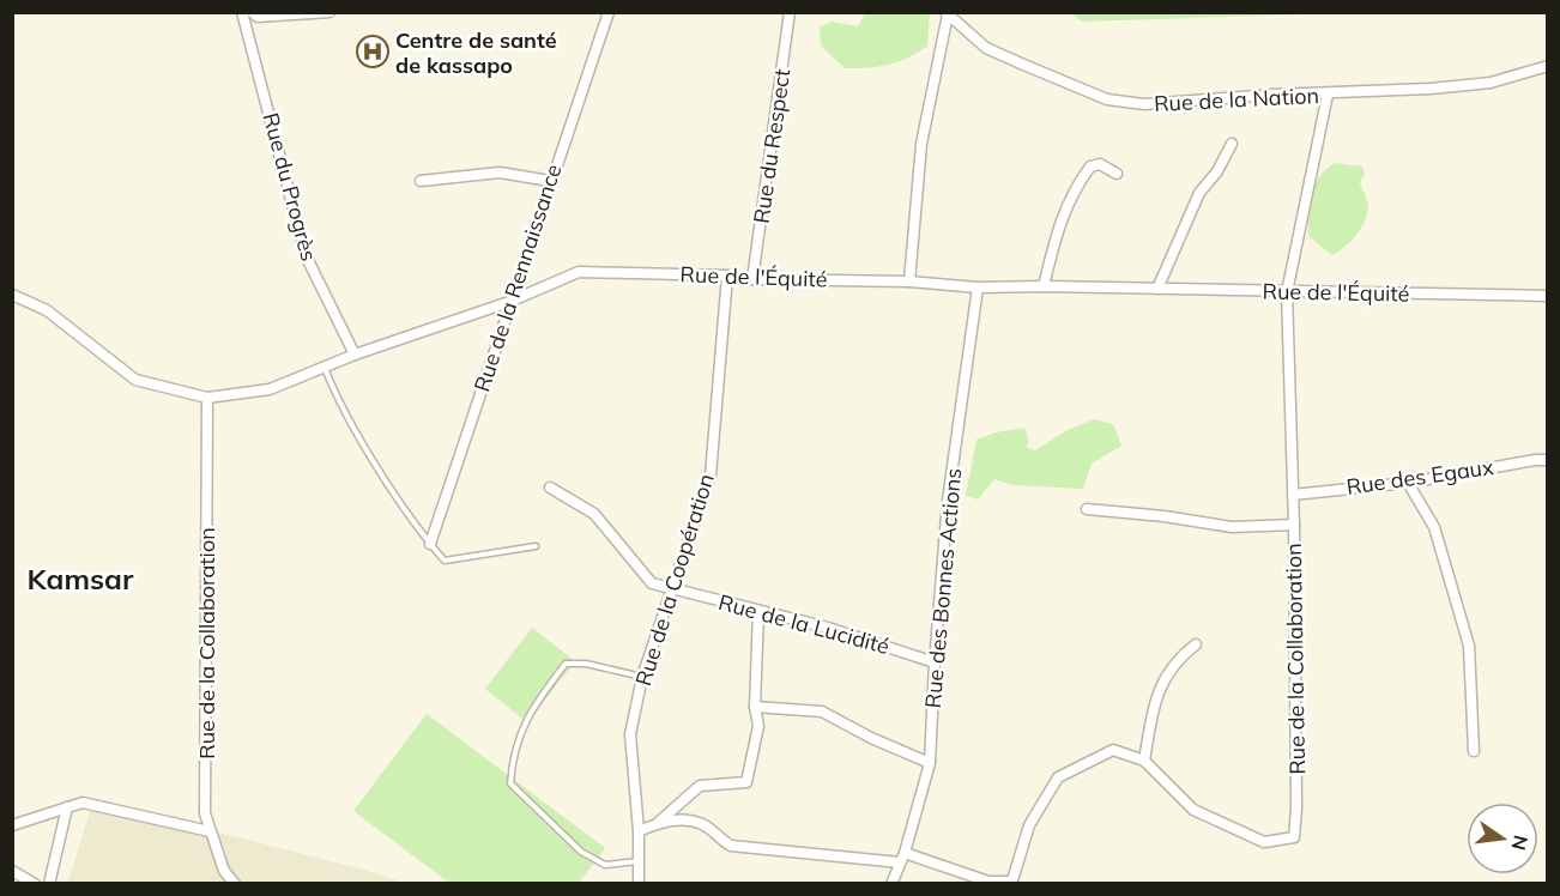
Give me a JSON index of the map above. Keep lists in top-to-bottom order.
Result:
{
  "streets": {
    "street": [
      "Rue de la Nation",
      "Rue du Respect",
      "Rue du Progrès",
      "Rue de l'Équité",
      "Rue de la Rennaissance",
      "Rue des Egaux",
      "Rue de la Coopération",
      "Rue des Bonnes Actions",
      "Rue de la Lucidité",
      "Rue de la Collaboration"
    ]
  },
  "crossings": [
    ["Rue de la Nation", "Rue de la Collaboration"],
    ["Rue du Respect", "Rue de l'Équité"],
    ["Rue du Progrès", "Rue de l'Équité"],
    ["Rue de l'Équité", "Rue de la Rennaissance"],
    ["Rue de l'Équité", "Rue de la Coopération"],
    ["Rue de l'Équité", "Rue des Bonnes Actions"],
    ["Rue de l'Équité", "Rue de la Collaboration"],
    ["Rue des Egaux", "Rue de la Collaboration"],
    ["Rue de la Coopération", "Rue de la Lucidité"],
    ["Rue des Bonnes Actions", "Rue de la Lucidité"]
  ],
  "districts": ["Kamsar"],
  "places": {
    "hospital": ["Centre de santé de kassapo"]
  },
  "north": "right"
}
